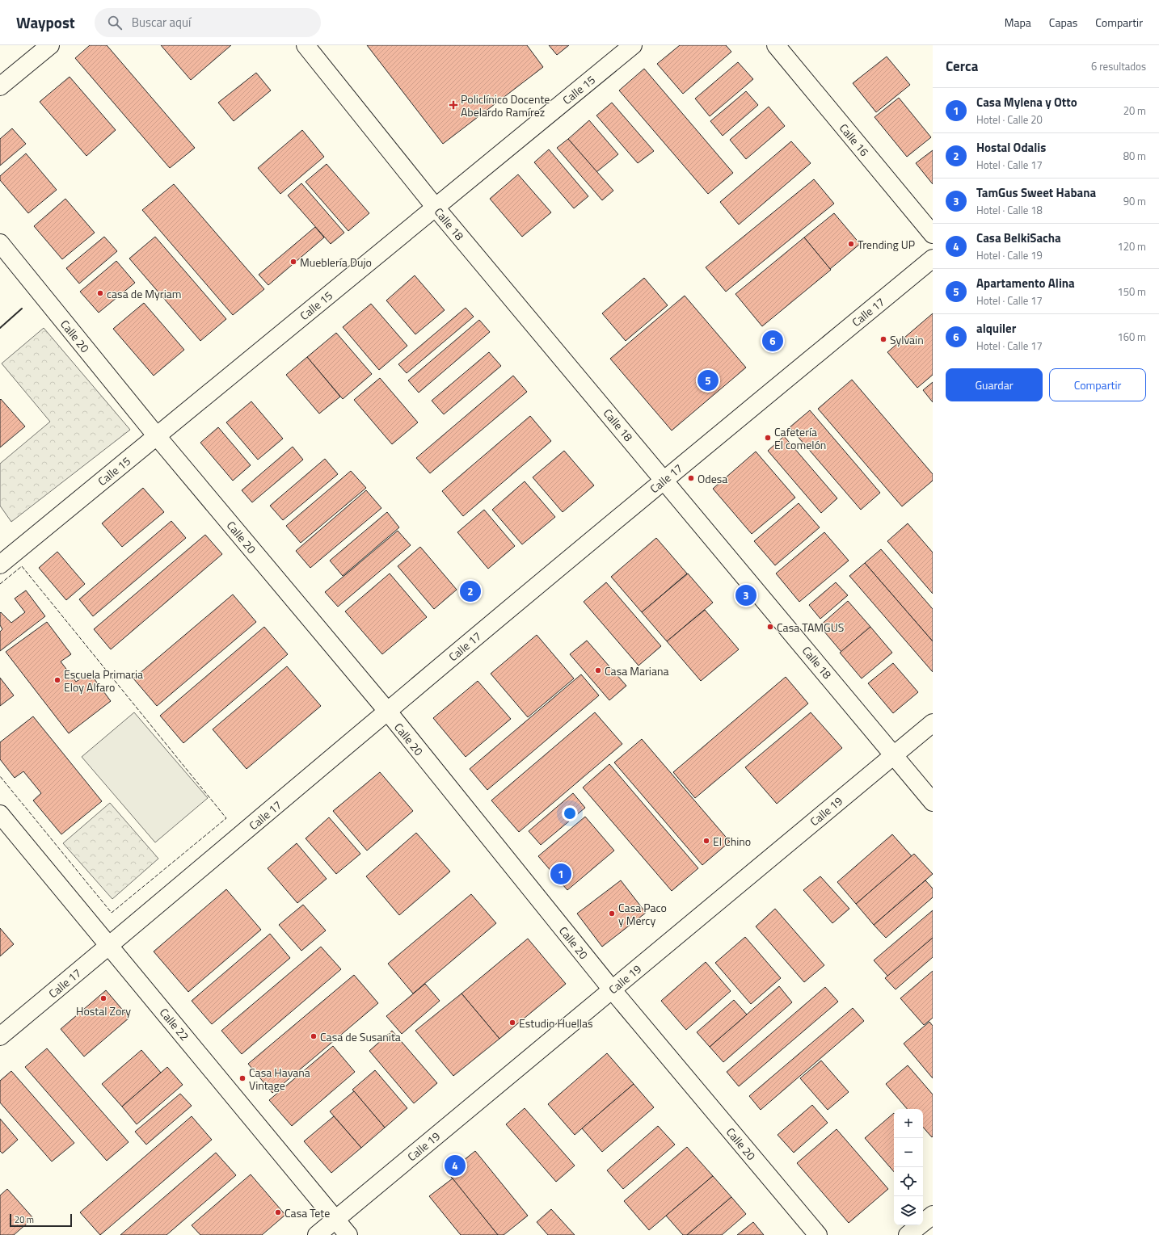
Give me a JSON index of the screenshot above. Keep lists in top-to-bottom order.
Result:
{
  "streets": {
    "street": [
      "Calle 15",
      "Calle 16",
      "Calle 18",
      "Calle 17",
      "Calle 20",
      "Calle 19",
      "Calle 22"
    ]
  },
  "crossings": [
    ["Calle 15", "Calle 18"],
    ["Calle 15", "Calle 20"],
    ["Calle 18", "Calle 17"],
    ["Calle 18", "Calle 19"],
    ["Calle 17", "Calle 20"],
    ["Calle 17", "Calle 22"],
    ["Calle 20", "Calle 19"],
    ["Calle 19", "Calle 22"]
  ],
  "places": {
    "health": ["Policlínico Docente Abelardo Ramírez"],
    "other": [
      "Trending UP",
      "Mueblería Dujo",
      "casa de Myriam",
      "Sylvain",
      "Cafetería El comelón",
      "Odesa",
      "Casa TAMGUS",
      "Casa Mariana",
      "Escuela Primaria Eloy Alfaro",
      "El Chino",
      "Casa Paco y Mercy",
      "Hostal Zory",
      "Estudio Huellas",
      "Casa de Susanita",
      "Casa Havana Vintage",
      "Casa Tete"
    ]
  },
  "scale_bar": "20 m",
  "page": {
    "header": "Waypost",
    "search": "Buscar aquí",
    "nav": ["Mapa", "Capas", "Compartir"],
    "heading": ["Cerca", "6 resultados"],
    "list": [
      {
        "mark": "1",
        "name": "Casa Mylena y Otto",
        "note": "Hotel · Calle 20",
        "value": "20 m"
      },
      {
        "mark": "2",
        "name": "Hostal Odalis",
        "note": "Hotel · Calle 17",
        "value": "80 m"
      },
      {
        "mark": "3",
        "name": "TamGus Sweet Habana",
        "note": "Hotel · Calle 18",
        "value": "90 m"
      },
      {
        "mark": "4",
        "name": "Casa BelkiSacha",
        "note": "Hotel · Calle 19",
        "value": "120 m"
      },
      {
        "mark": "5",
        "name": "Apartamento Alina",
        "note": "Hotel · Calle 17",
        "value": "150 m"
      },
      {
        "mark": "6",
        "name": "alquiler",
        "note": "Hotel · Calle 17",
        "value": "160 m"
      }
    ],
    "pins": [
      "6",
      "5",
      "2",
      "3",
      "1",
      "4"
    ],
    "buttons": ["Guardar", "Compartir"],
    "map_buttons": ["+", "−"],
    "scale": "20 m"
  }
}
